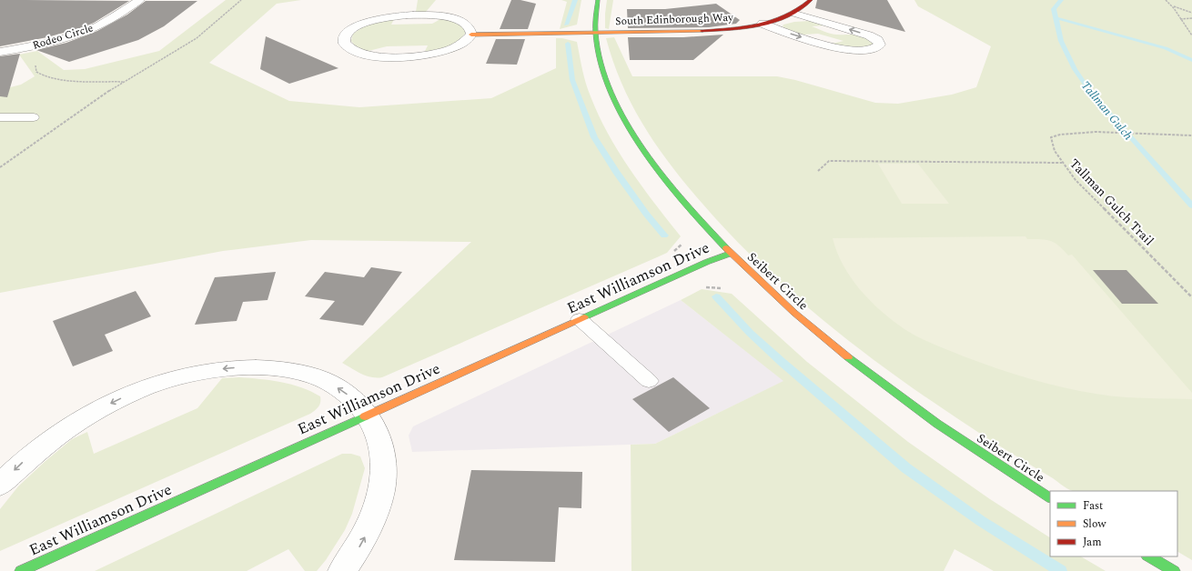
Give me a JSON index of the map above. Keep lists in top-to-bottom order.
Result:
{
  "streets": {
    "street": [
      "South Edinborough Way",
      "Rodeo Circle",
      "East Williamson Drive",
      "Seibert Circle"
    ],
    "path": ["Tallman Gulch Trail"]
  },
  "crossings": [
    ["South Edinborough Way", "Seibert Circle"],
    ["East Williamson Drive", "Seibert Circle"]
  ],
  "water": ["Tallman Gulch"],
  "legend": ["Fast", "Slow", "Jam"]
}
